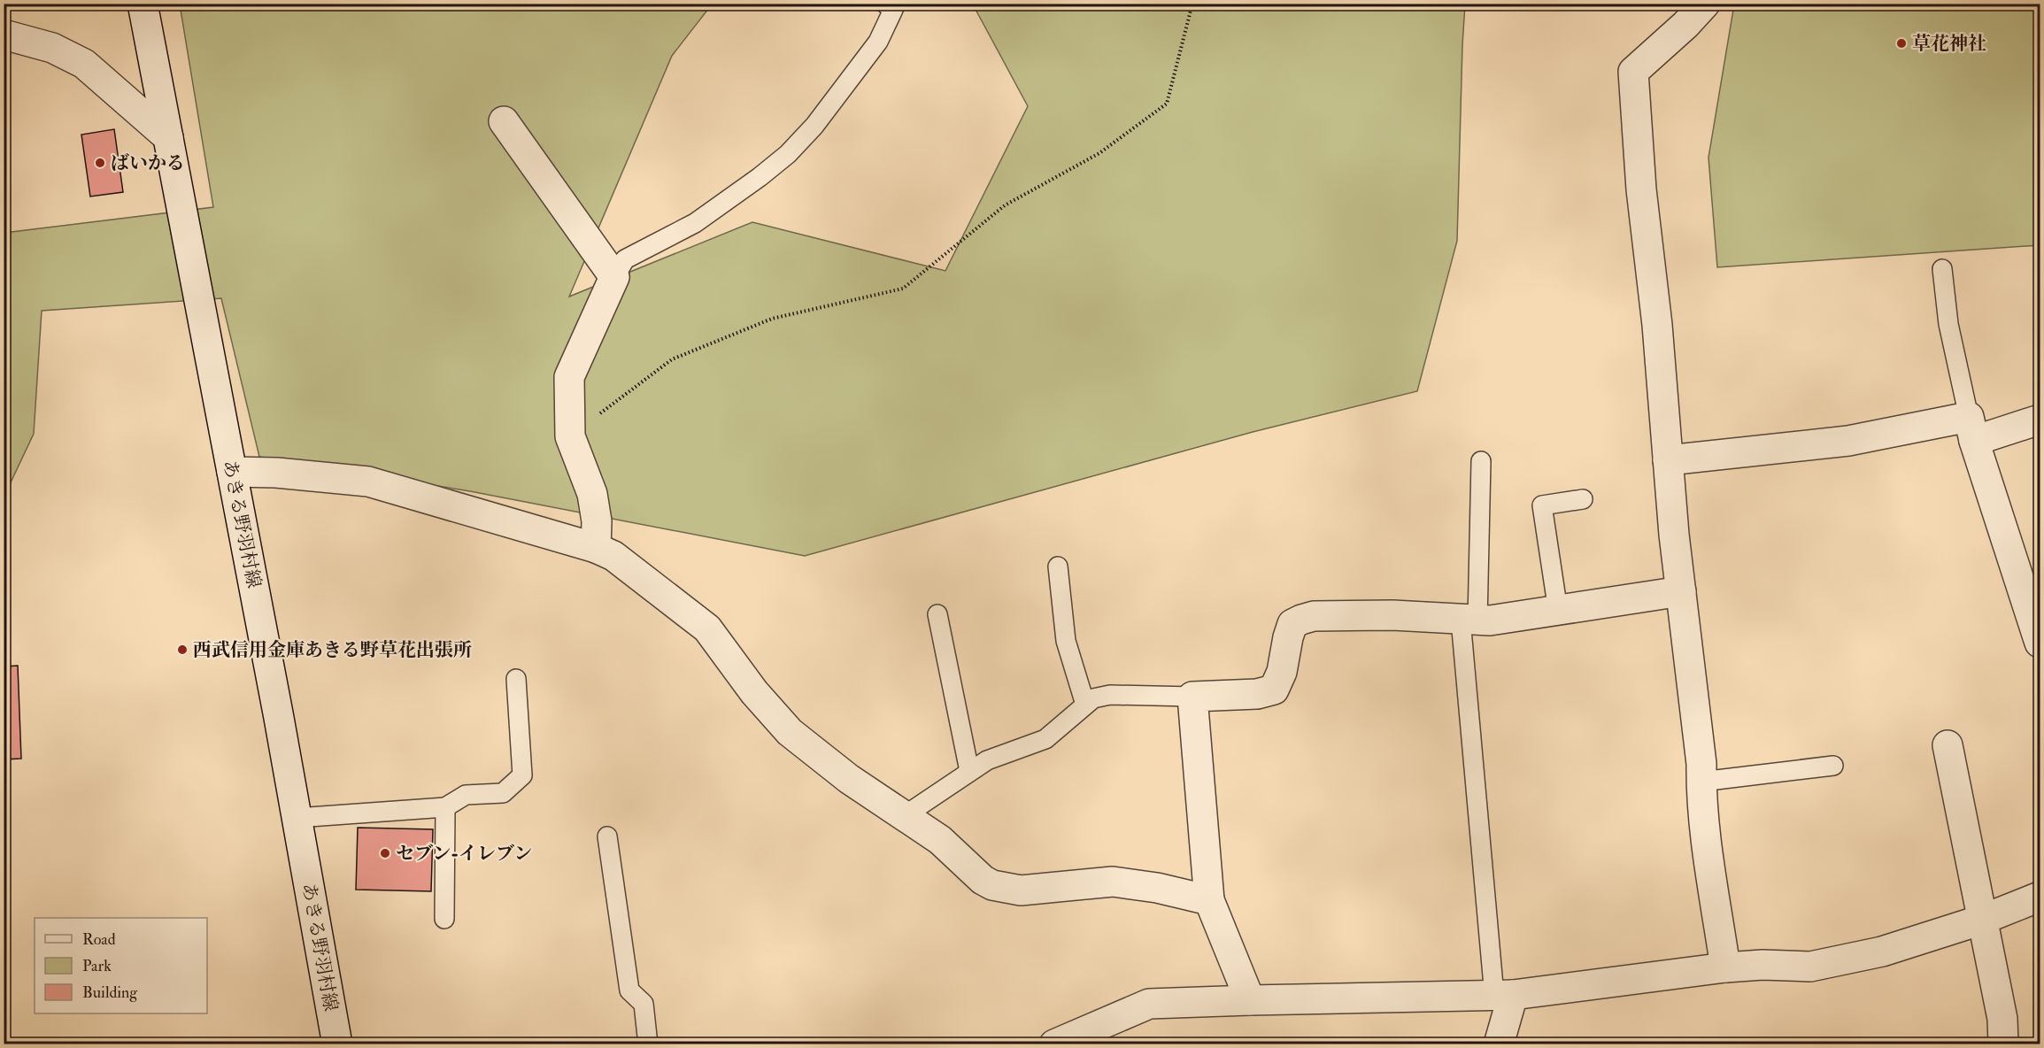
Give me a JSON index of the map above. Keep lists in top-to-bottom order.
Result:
{
  "streets": {
    "street": ["あきる野羽村線"]
  },
  "places": [
    "草花神社",
    "ばいかる",
    "西武信用金庫あきる野草花出張所",
    "セブン-イレブン"
  ],
  "legend": ["Road", "Park", "Building"]
}
